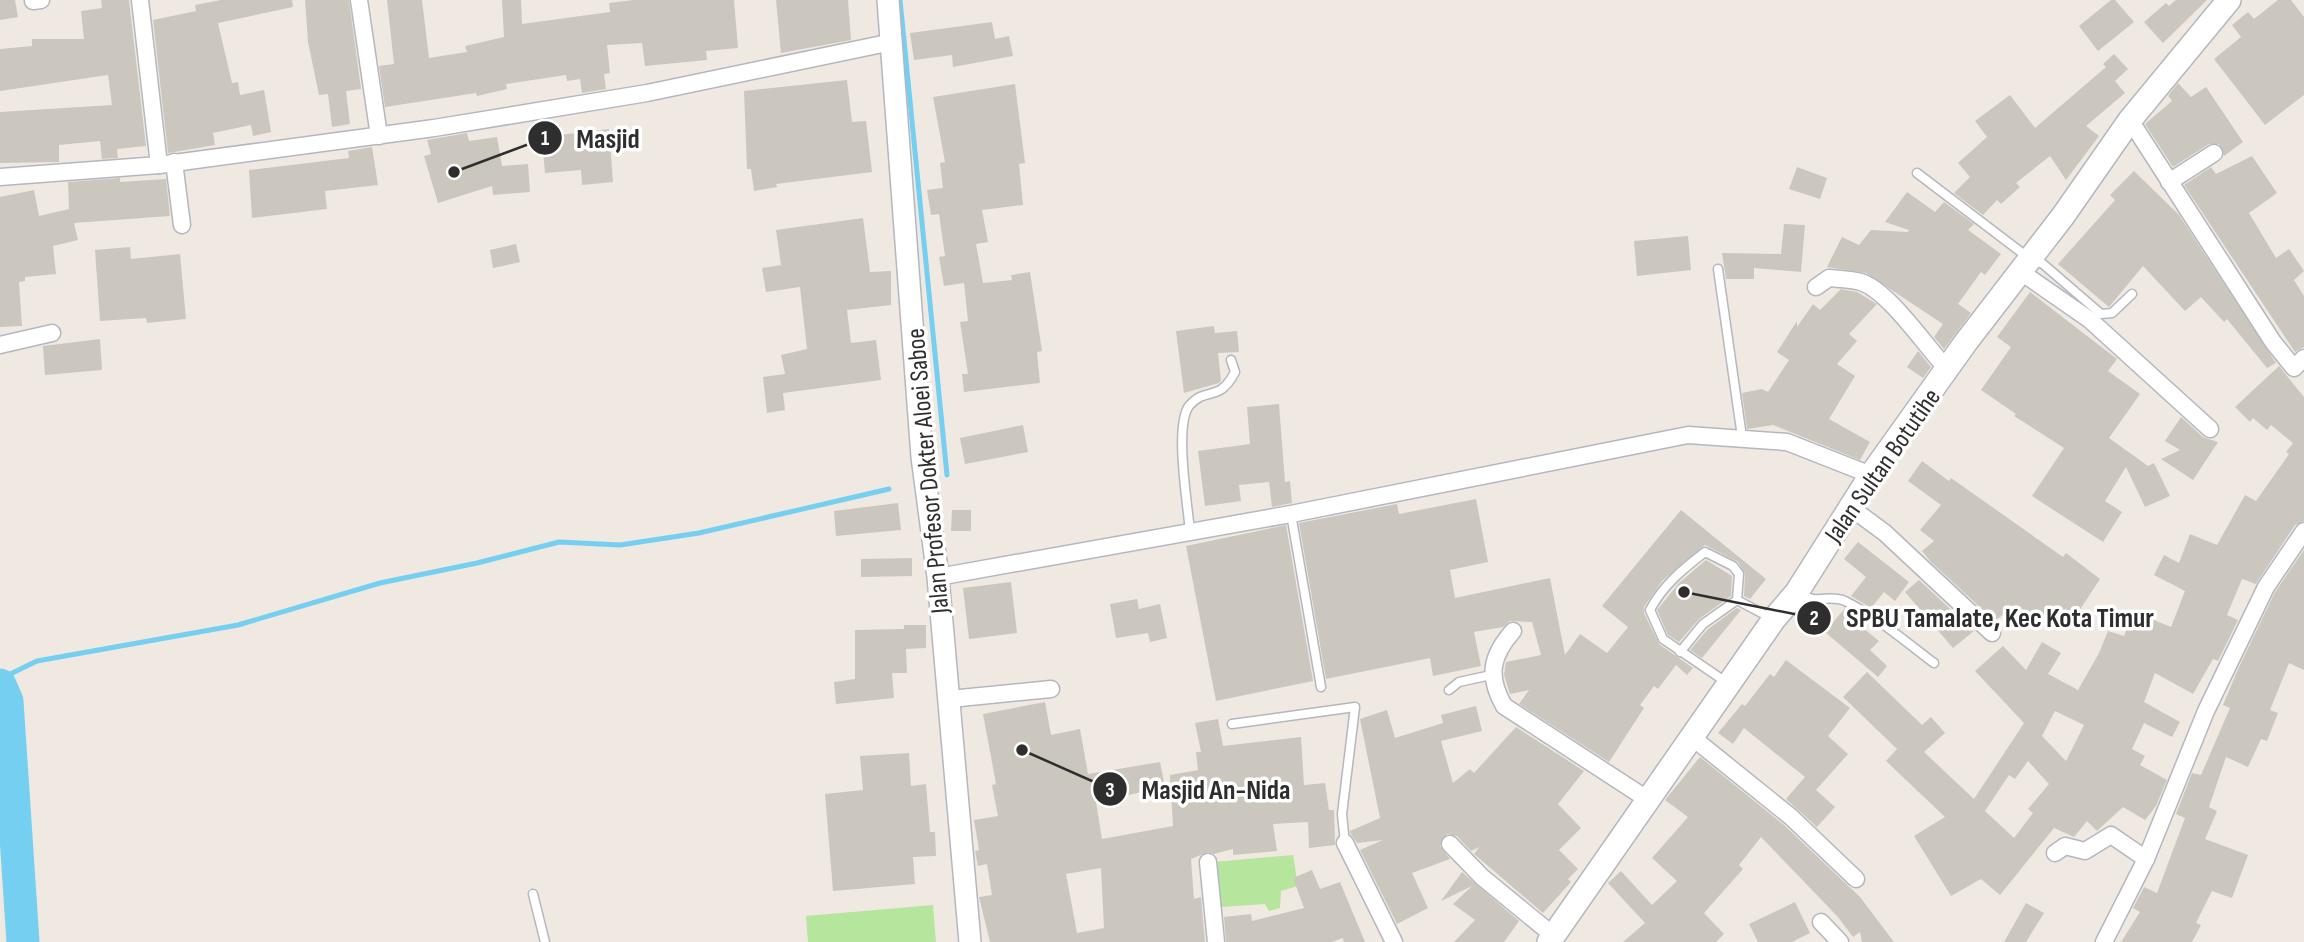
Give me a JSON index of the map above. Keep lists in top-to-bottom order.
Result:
{
  "streets": {
    "main road": ["Jalan Sultan Botutihe"],
    "street": ["Jalan Profesor Dokter Aloei Saboe"]
  },
  "places": ["Masjid", "SPBU Tamalate, Kec Kota Timur", "Masjid An-Nida"]
}
